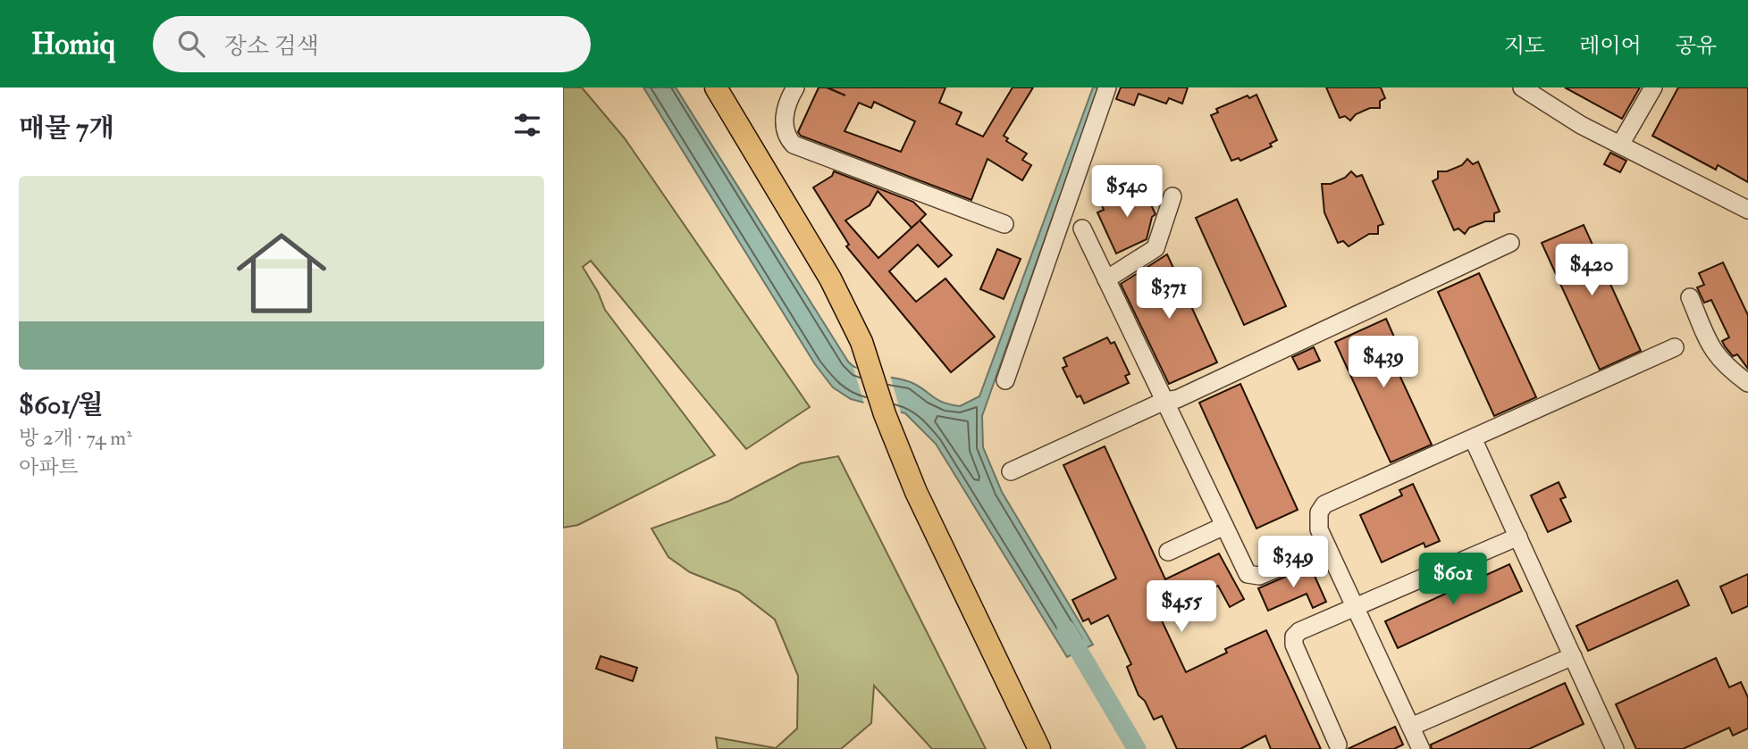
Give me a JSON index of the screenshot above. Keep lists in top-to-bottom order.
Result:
{
  "page": {
    "header": "Homiq",
    "search": "장소 검색",
    "nav": ["지도", "레이어", "공유"],
    "heading": "매물 7개",
    "list": [
      {
        "name": "$601/월",
        "note": "방 2개 · 74 m² · 아파트"
      }
    ],
    "price": [
      "$540",
      "$420",
      "$371",
      "$439",
      "$349",
      "$601",
      "$455"
    ]
  }
}
